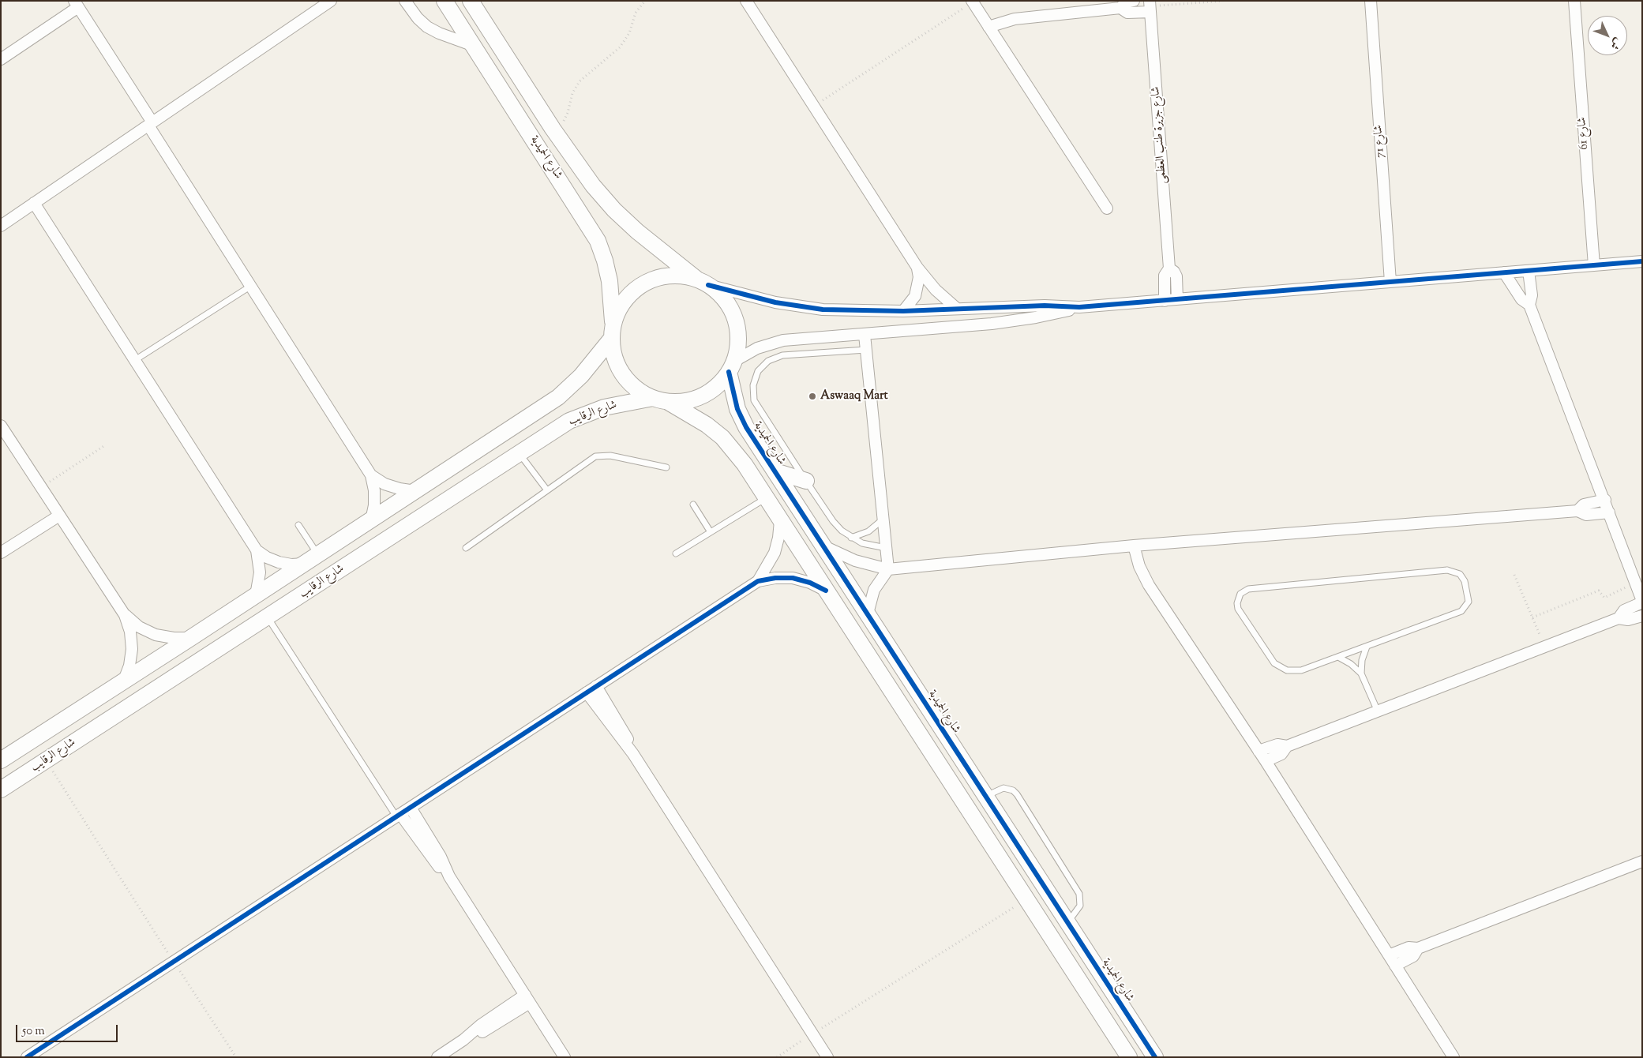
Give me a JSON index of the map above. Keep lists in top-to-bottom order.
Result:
{
  "streets": {
    "street": [
      "شارع 61",
      "شارع جزيرة طنب العظمى",
      "شارع 71",
      "شارع الحميدية",
      "شارع الرقايب"
    ]
  },
  "crossings": [
    ["شارع الحميدية", "شارع الرقايب"]
  ],
  "places": ["Aswaaq Mart"],
  "scale_bar": "50 m",
  "north": "bottom right"
}
